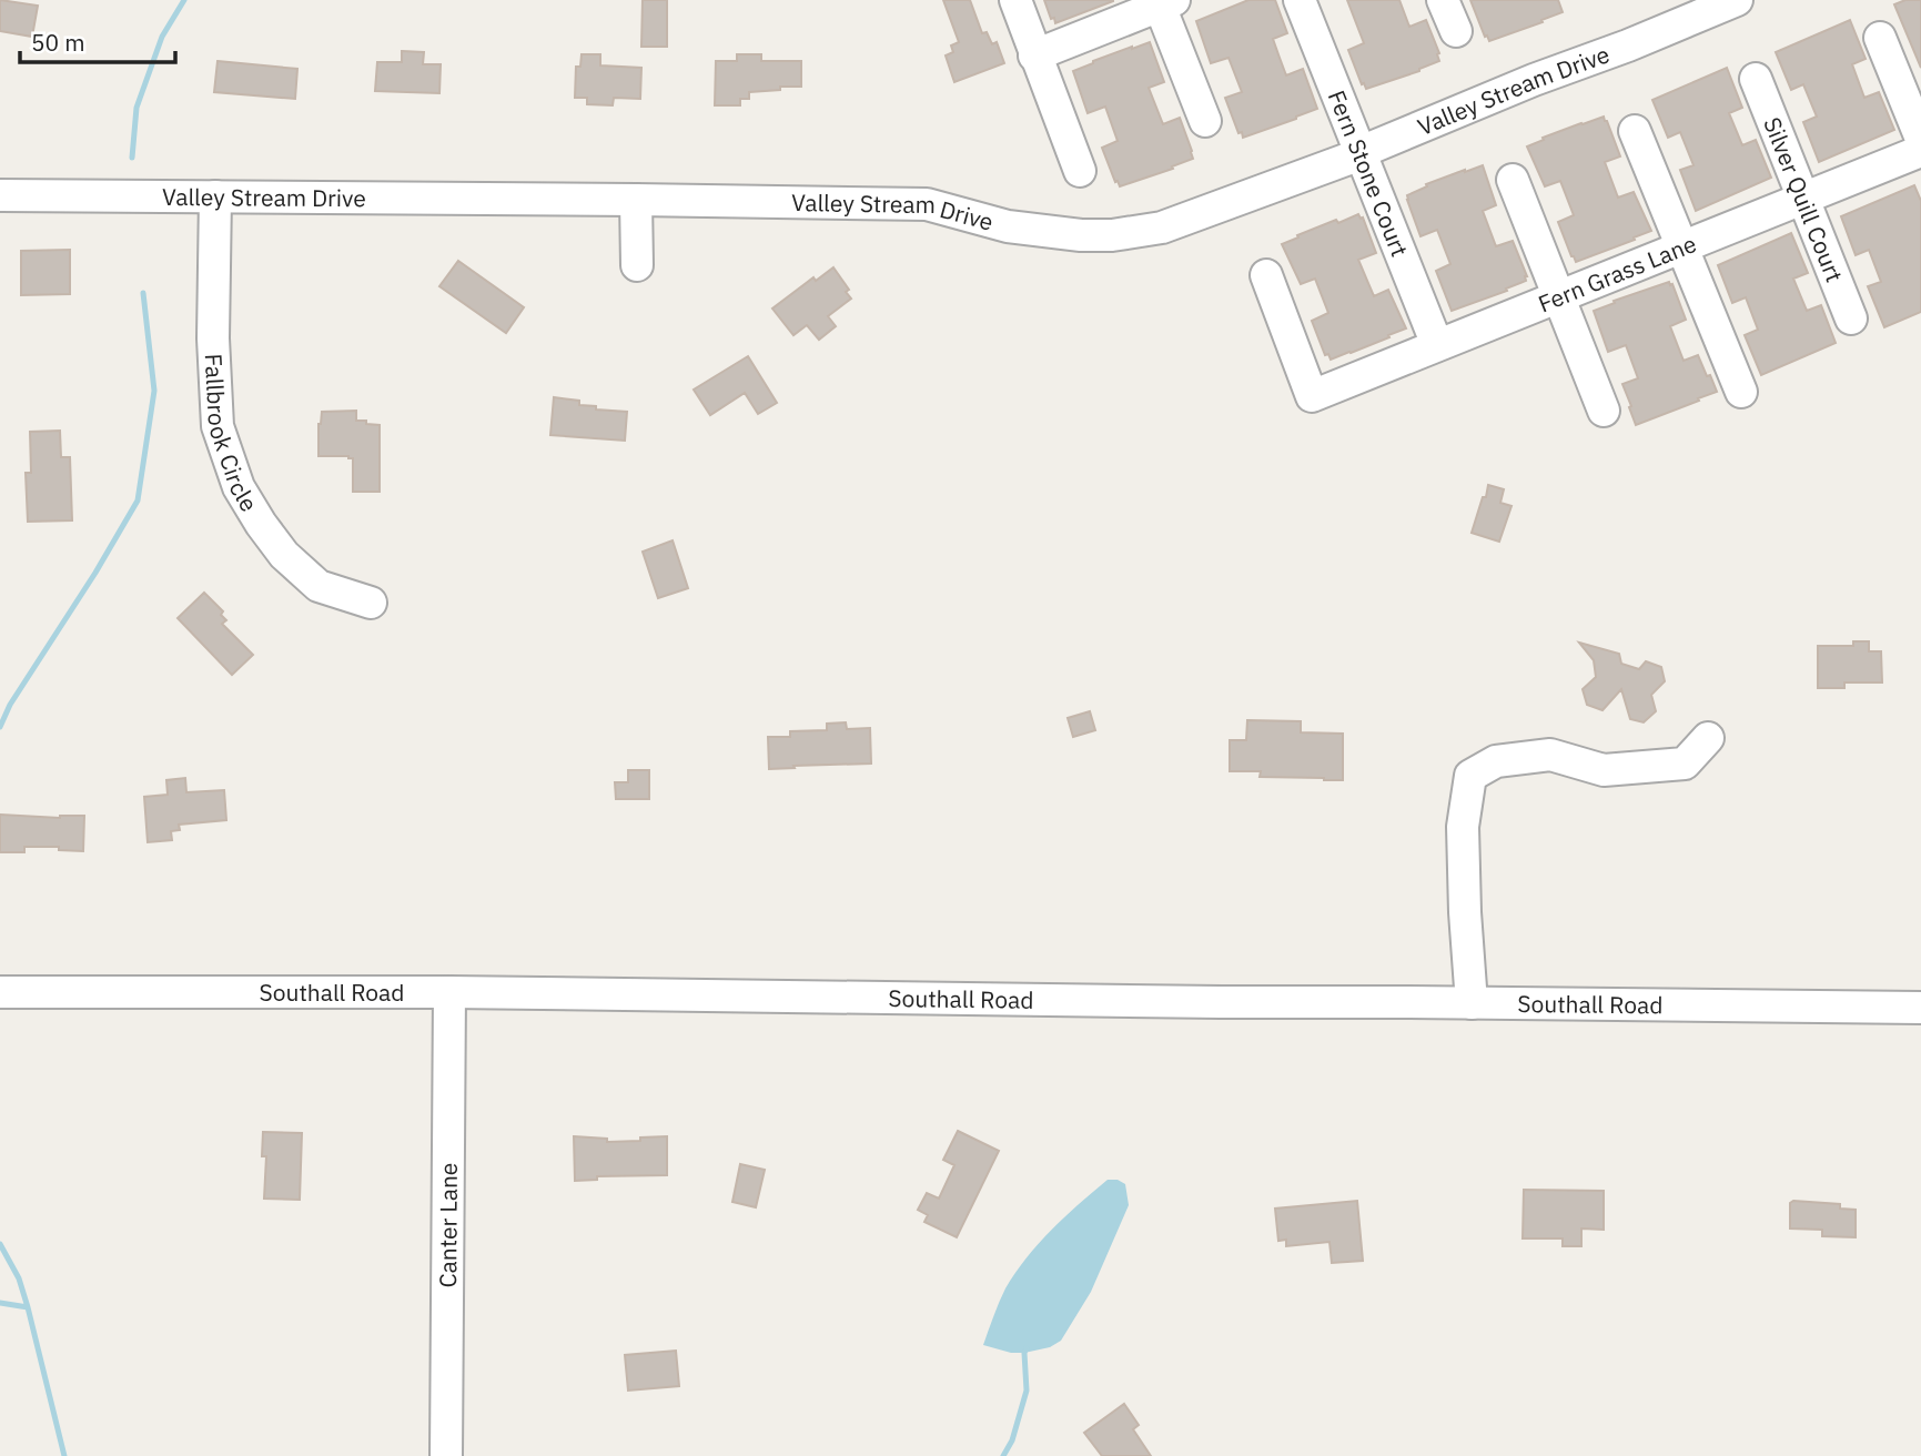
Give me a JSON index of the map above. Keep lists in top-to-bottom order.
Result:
{
  "streets": {
    "street": [
      "Valley Stream Drive",
      "Fern Stone Court",
      "Silver Quill Court",
      "Fern Grass Lane",
      "Fallbrook Circle",
      "Southall Road",
      "Canter Lane"
    ]
  },
  "crossings": [
    ["Valley Stream Drive", "Fern Stone Court"],
    ["Valley Stream Drive", "Fallbrook Circle"],
    ["Fern Stone Court", "Fern Grass Lane"],
    ["Silver Quill Court", "Fern Grass Lane"],
    ["Southall Road", "Canter Lane"]
  ],
  "scale_bar": "50 m"
}
